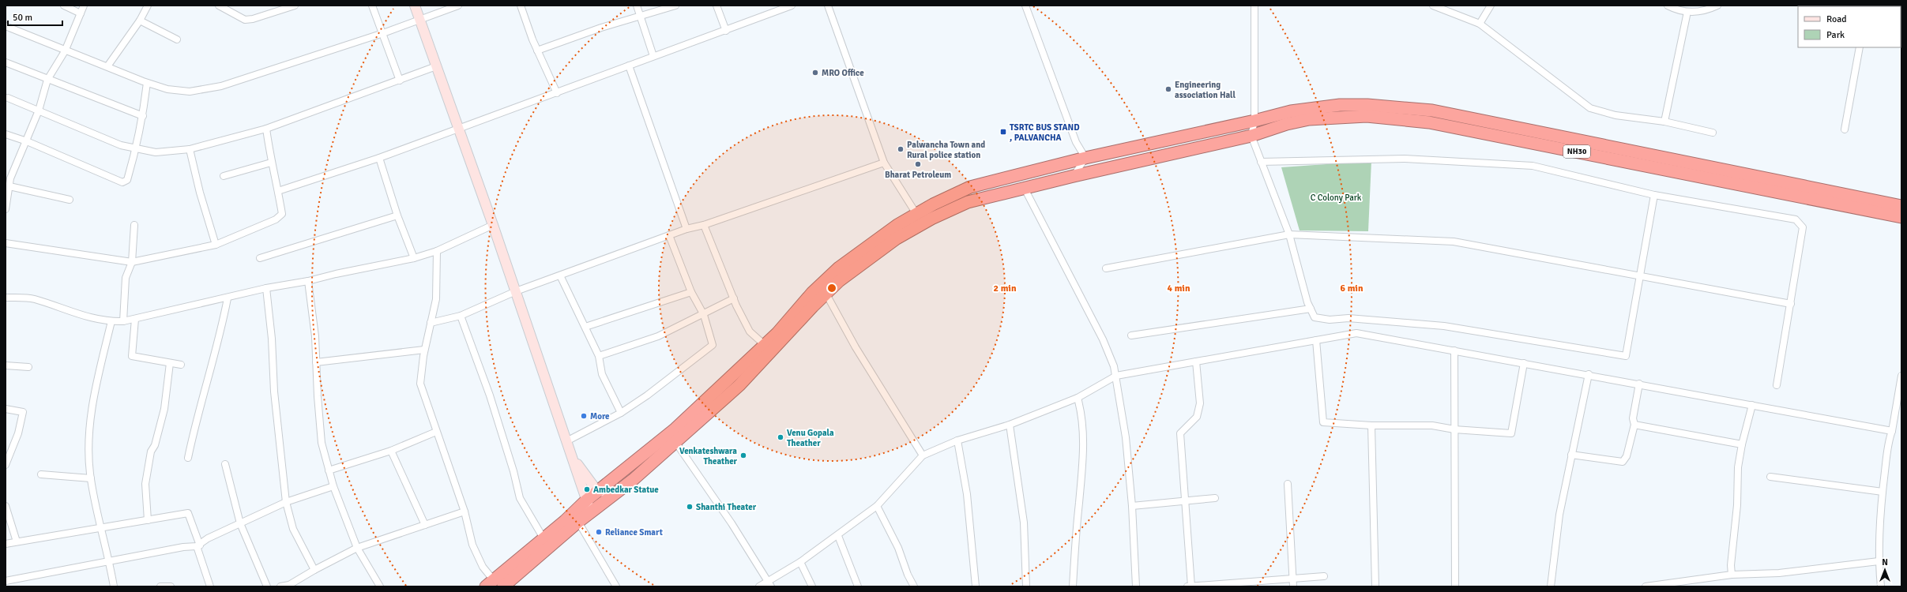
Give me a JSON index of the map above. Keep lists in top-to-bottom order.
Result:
{
  "streets": {
    "highway": ["NH30"]
  },
  "parks": ["C Colony Park"],
  "places": {
    "other": [
      "MRO Office",
      "Engineering association Hall",
      "Palwancha Town and Rural police station",
      "Bharat Petroleum",
      "More",
      "Venu Gopala Theather",
      "Venkateshwara Theather",
      "Ambedkar Statue",
      "Shanthi Theater",
      "Reliance Smart"
    ],
    "transit": ["TSRTC BUS STAND , PALVANCHA"]
  },
  "legend": ["Road", "Park"],
  "scale_bar": "50 m",
  "north": "top",
  "rings": ["2 min", "4 min", "6 min"]
}
